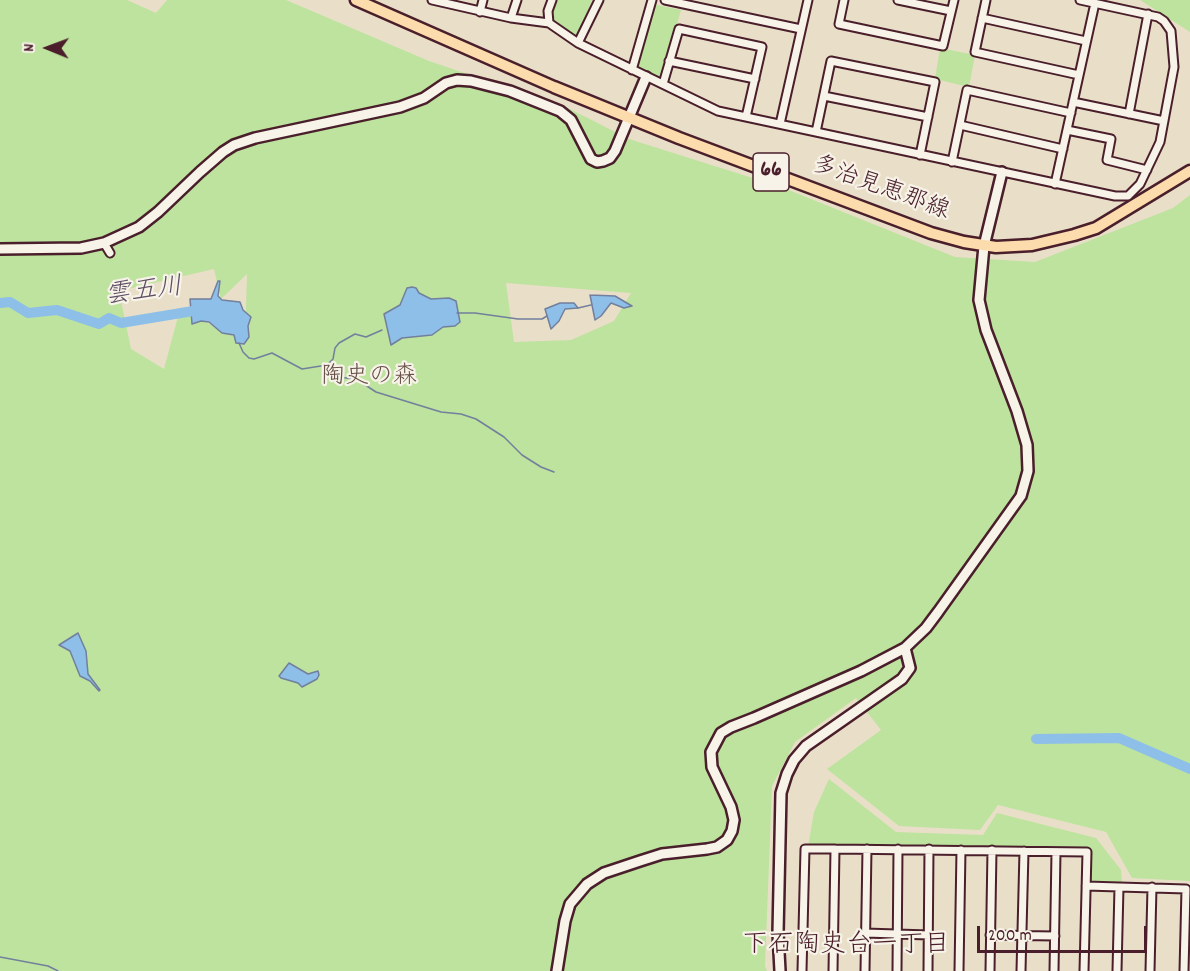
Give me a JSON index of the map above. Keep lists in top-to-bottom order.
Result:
{
  "streets": {
    "main road": ["66", "多治見恵那線"]
  },
  "districts": ["下石陶史台一丁目"],
  "water": ["雲五川"],
  "parks": ["陶史の森"],
  "scale_bar": "200 m",
  "north": "left"
}
